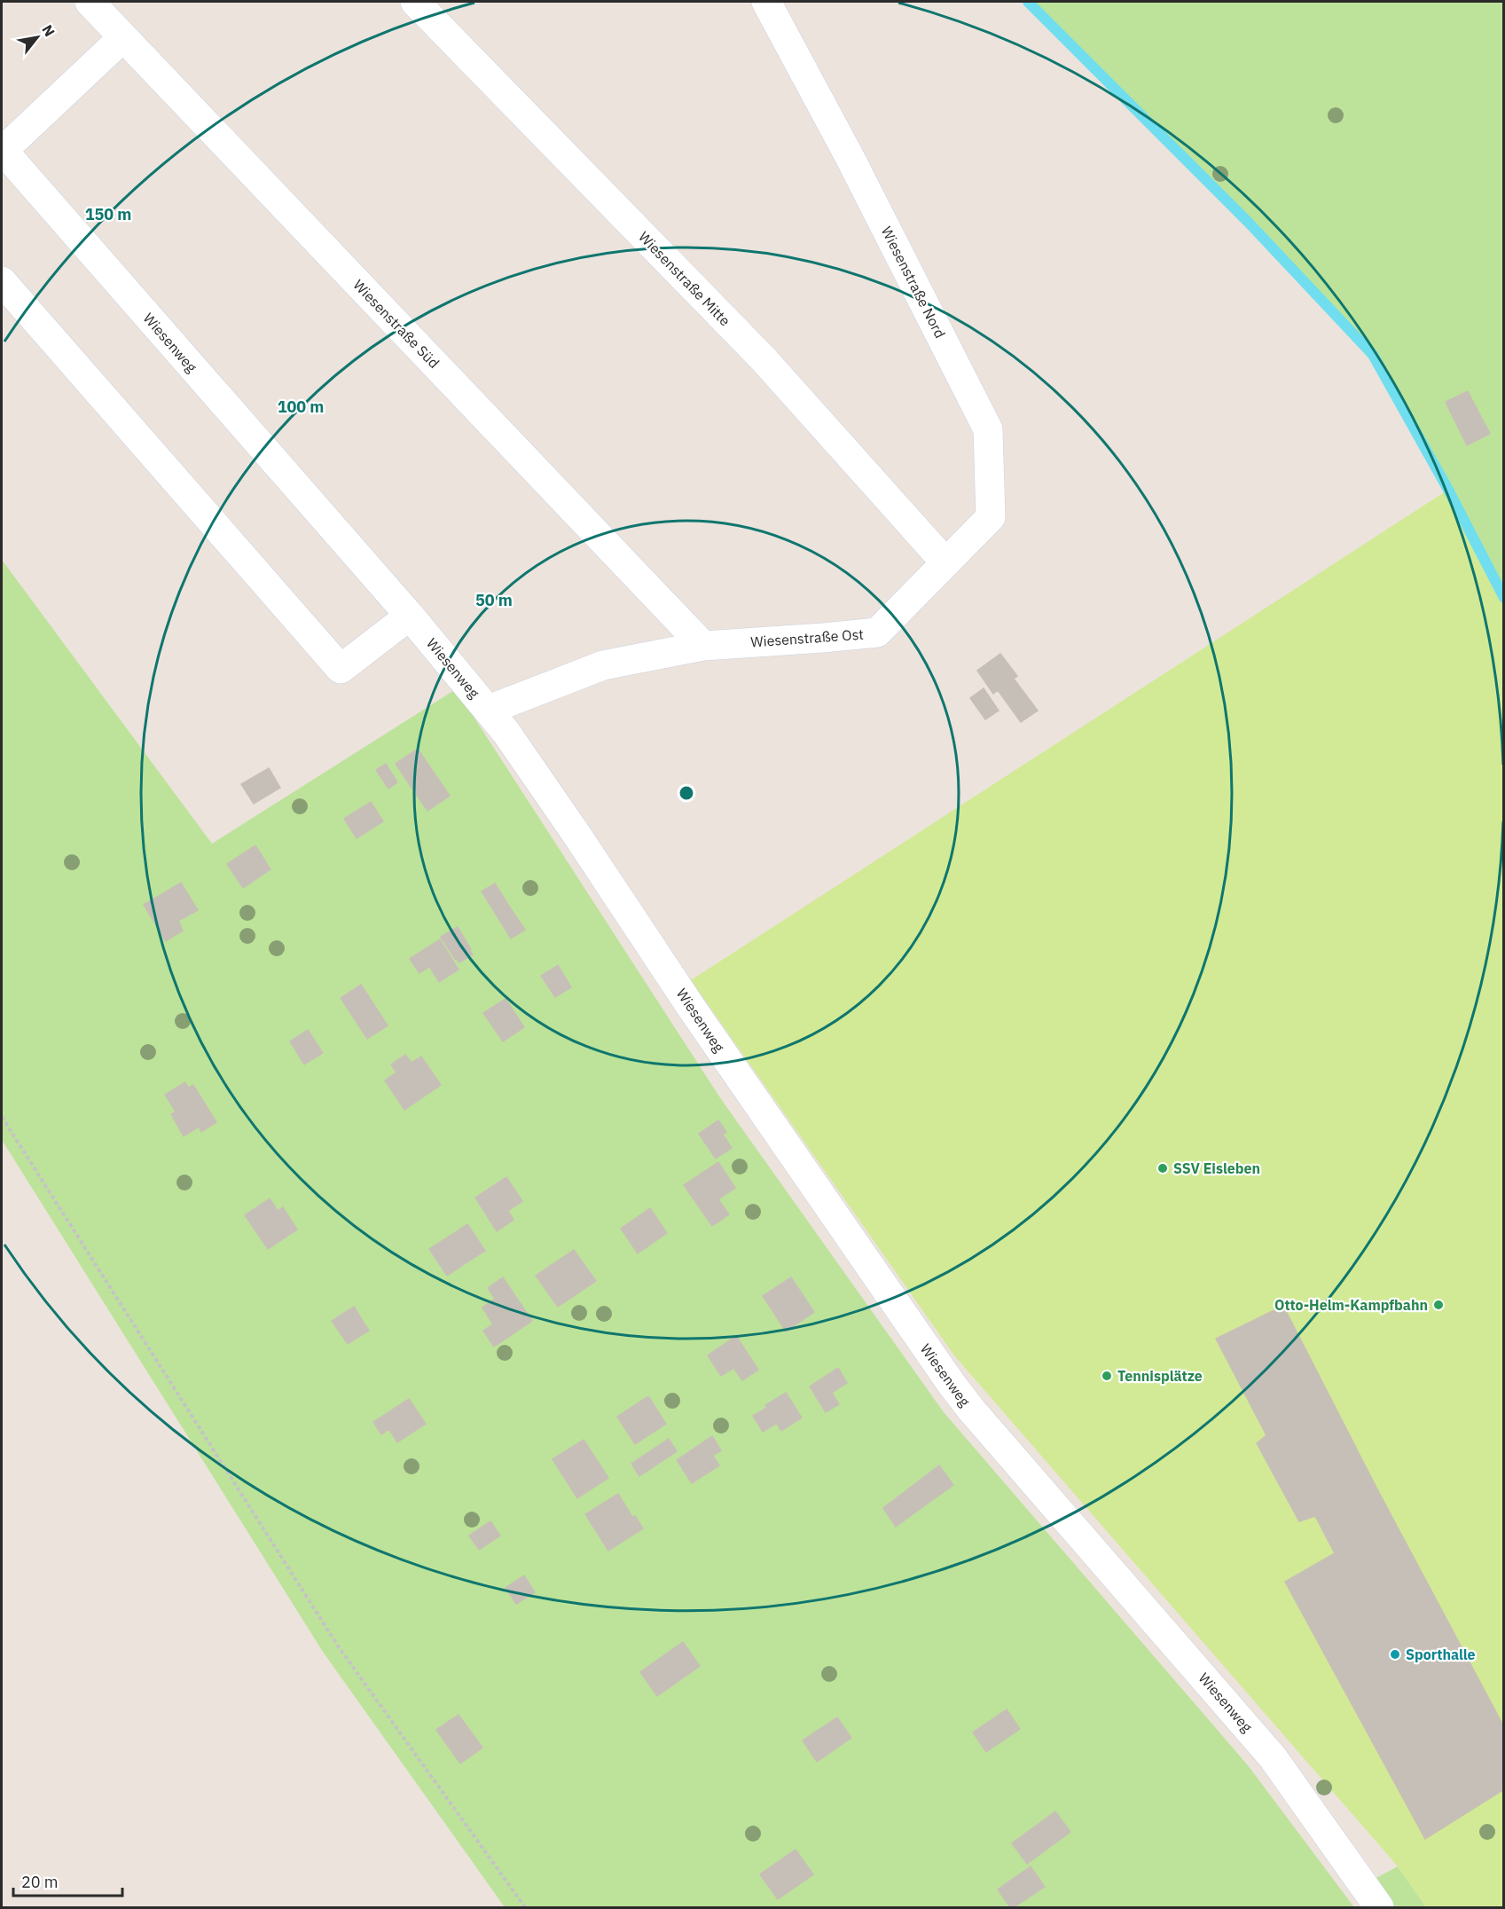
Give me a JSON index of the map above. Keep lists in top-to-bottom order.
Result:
{
  "streets": {
    "street": [
      "Wiesenstraße Mitte",
      "Wiesenstraße Nord",
      "Wiesenstraße Süd",
      "Wiesenweg",
      "Wiesenstraße Ost"
    ]
  },
  "crossings": [
    ["Wiesenstraße Mitte", "Wiesenstraße Nord"],
    ["Wiesenstraße Mitte", "Wiesenstraße Ost"],
    ["Wiesenstraße Nord", "Wiesenstraße Ost"],
    ["Wiesenstraße Süd", "Wiesenstraße Ost"],
    ["Wiesenweg", "Wiesenstraße Ost"]
  ],
  "places": [
    "SSV Eisleben",
    "Otto-Helm-Kampfbahn",
    "Tennisplätze",
    "Sporthalle"
  ],
  "scale_bar": "20 m",
  "north": "top right",
  "rings": ["150 m", "100 m", "50 m"]
}
